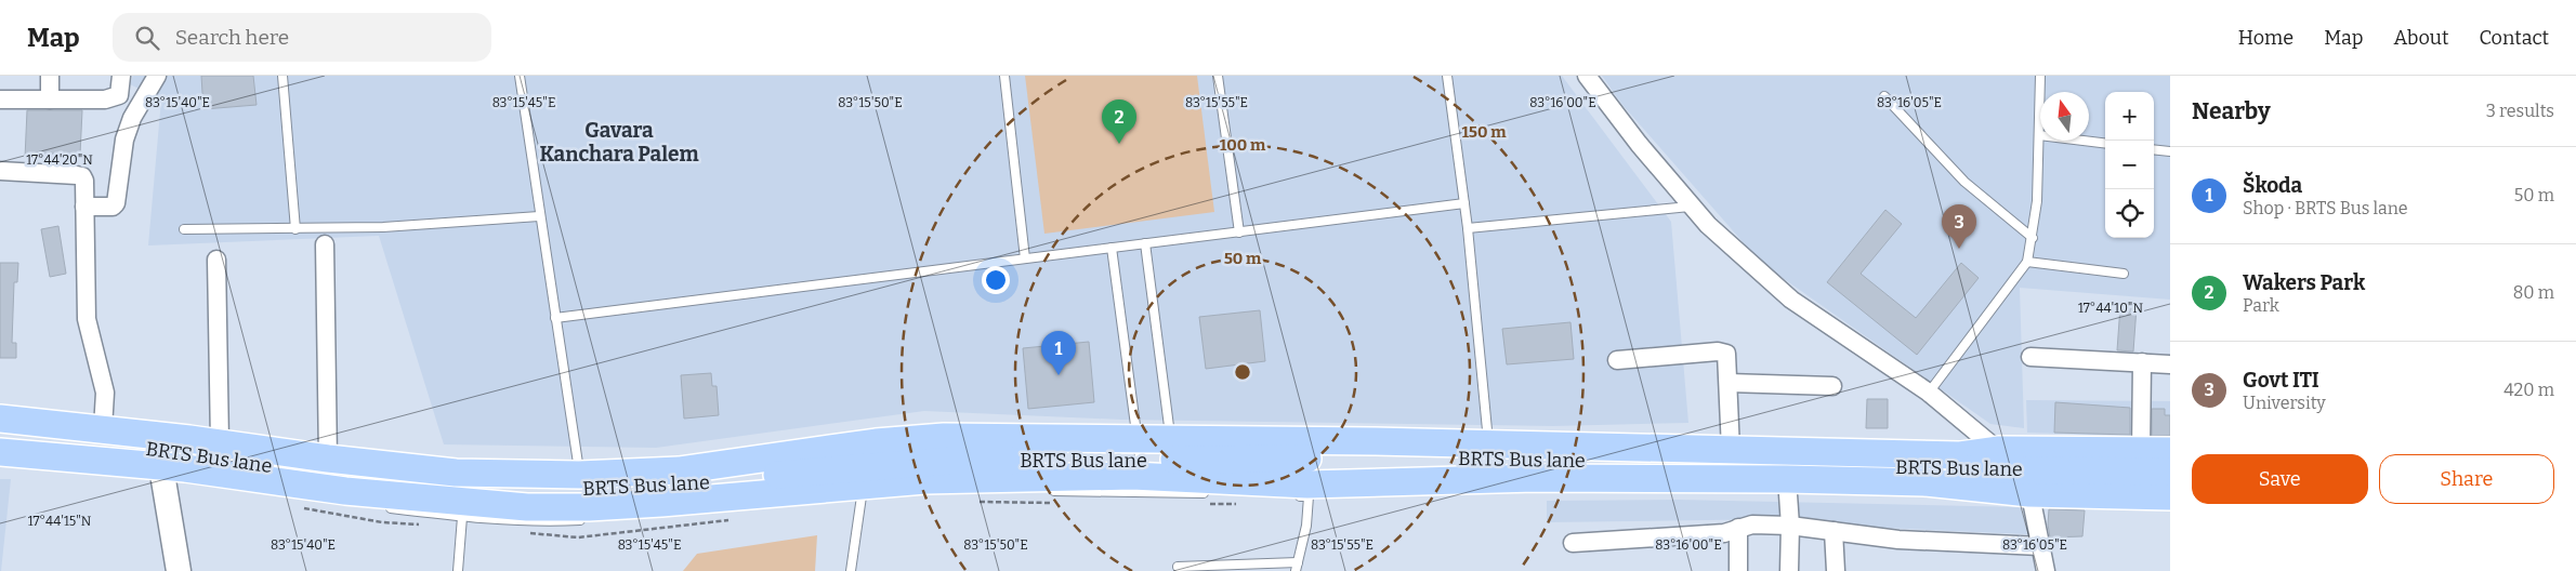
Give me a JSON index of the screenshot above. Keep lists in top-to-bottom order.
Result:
{
  "streets": {
    "main road": ["BRTS Bus lane"]
  },
  "districts": ["Gavara Kanchara Palem"],
  "north": "top",
  "page": {
    "header": "Map",
    "search": "Search here",
    "nav": [
      "Home",
      "Map",
      "About",
      "Contact"
    ],
    "heading": ["Nearby", "3 results"],
    "map_buttons": ["+", "−"],
    "pins": ["2", "3", "1"],
    "list": [
      {
        "mark": "1",
        "name": "Škoda",
        "note": "Shop · BRTS Bus lane",
        "value": "50 m"
      },
      {
        "mark": "2",
        "name": "Wakers Park",
        "note": "Park",
        "value": "80 m"
      },
      {
        "mark": "3",
        "name": "Govt ITI",
        "note": "University",
        "value": "420 m"
      }
    ],
    "buttons": ["Save", "Share"]
  },
  "coordinates": [
    "83°15'40\"E",
    "83°15'45\"E",
    "83°15'50\"E",
    "83°15'55\"E",
    "83°16'00\"E",
    "83°16'05\"E",
    "17°44'20\"N",
    "17°44'10\"N",
    "17°44'15\"N"
  ],
  "rings": ["150 m", "100 m", "50 m"]
}
